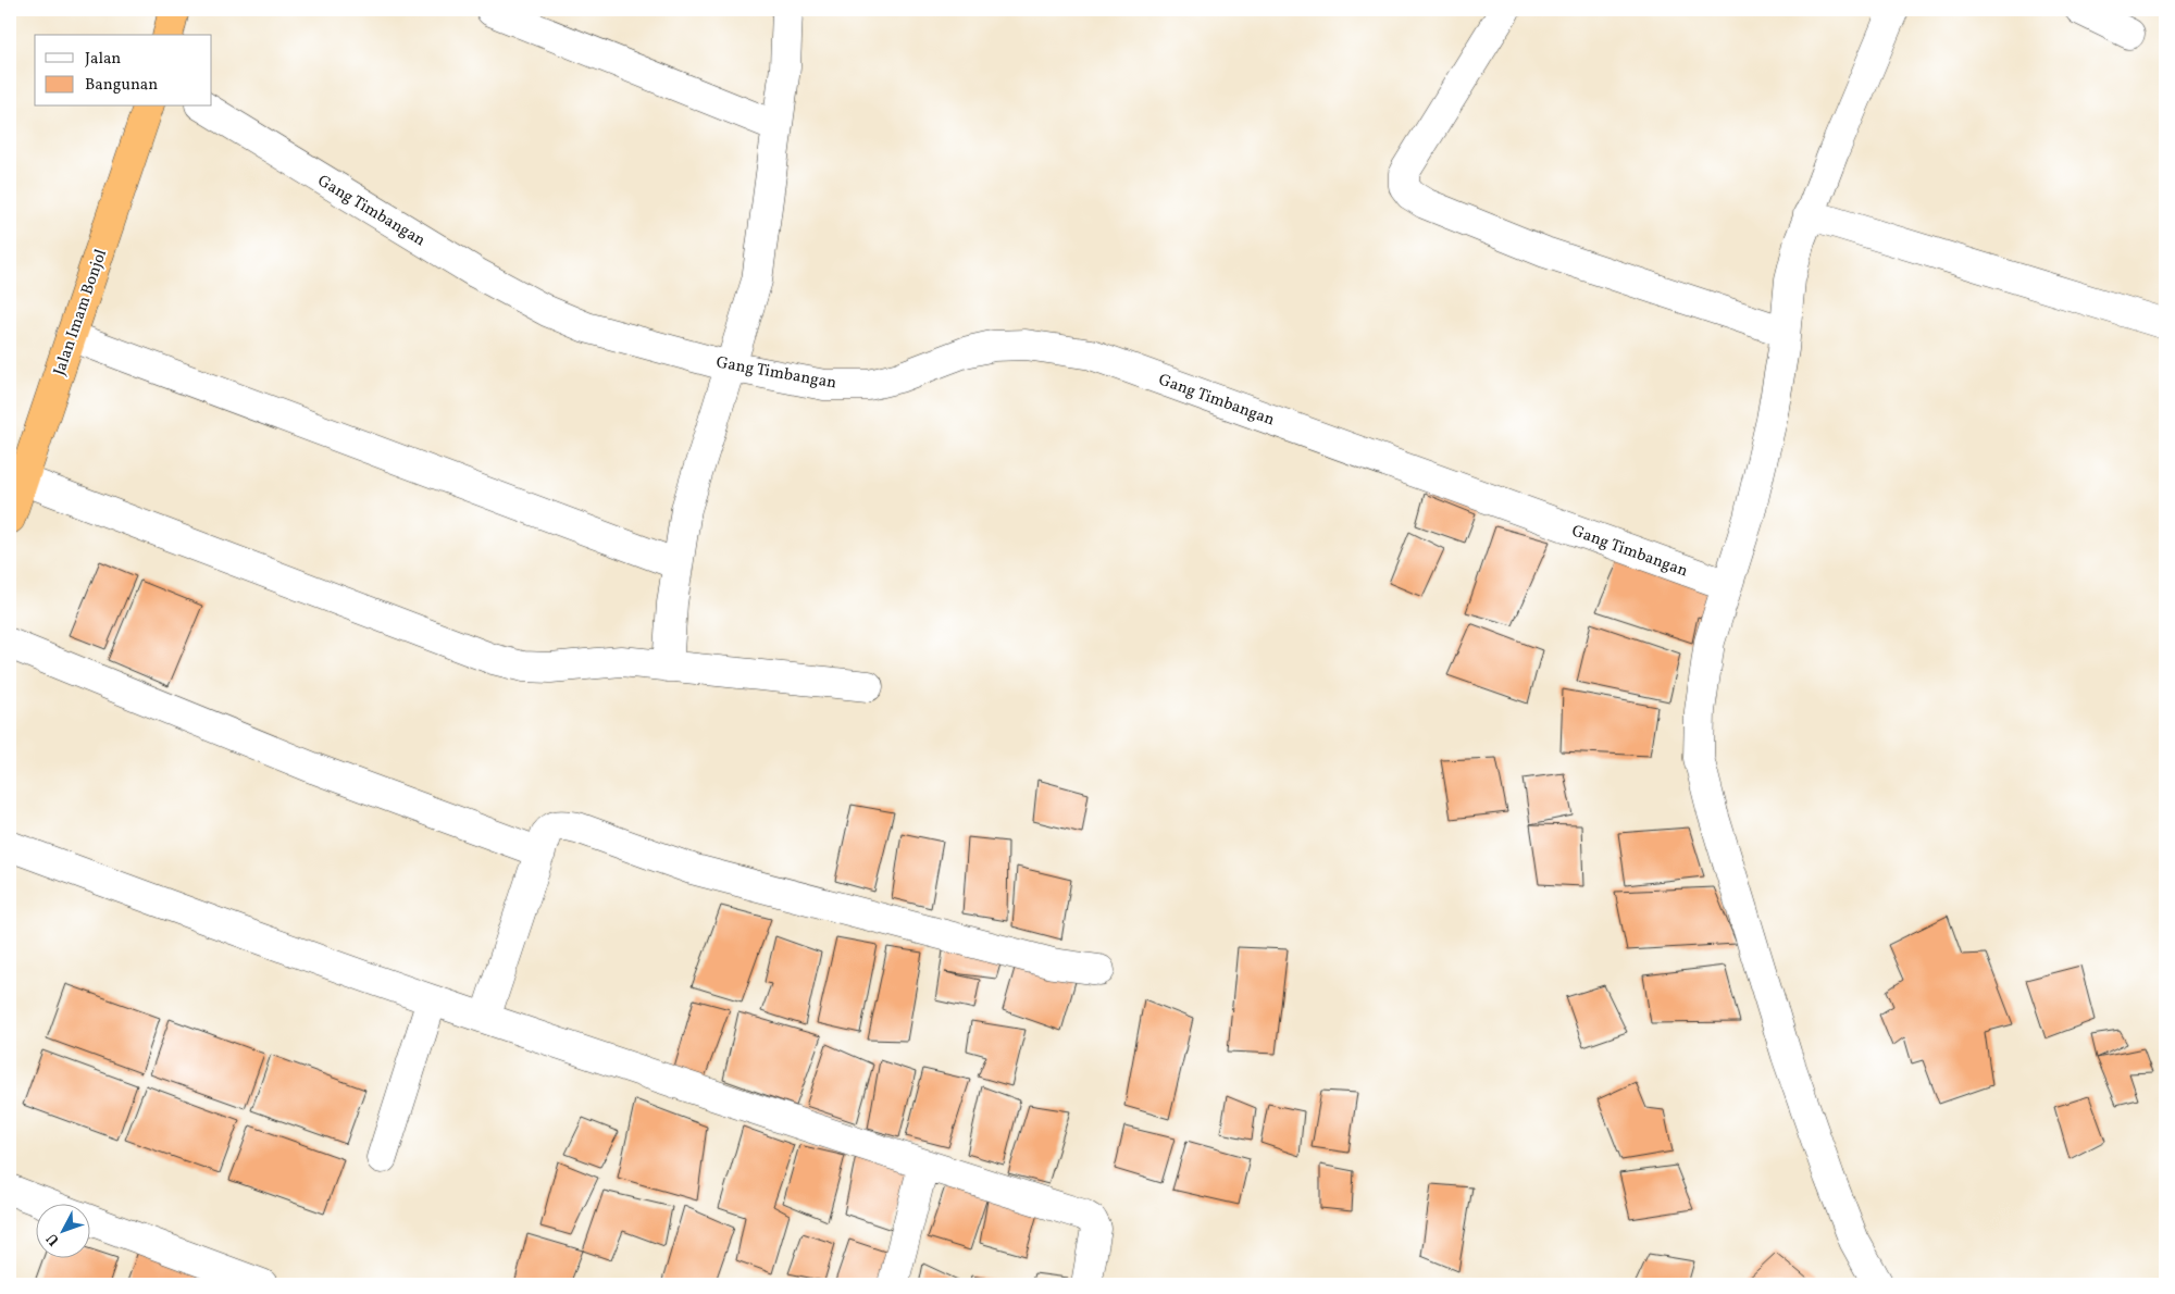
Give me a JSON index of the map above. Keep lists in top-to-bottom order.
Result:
{
  "streets": {
    "highway": ["Jalan Imam Bonjol"],
    "street": ["Gang Timbangan"]
  },
  "legend": ["Jalan", "Bangunan"],
  "north": "bottom left"
}
